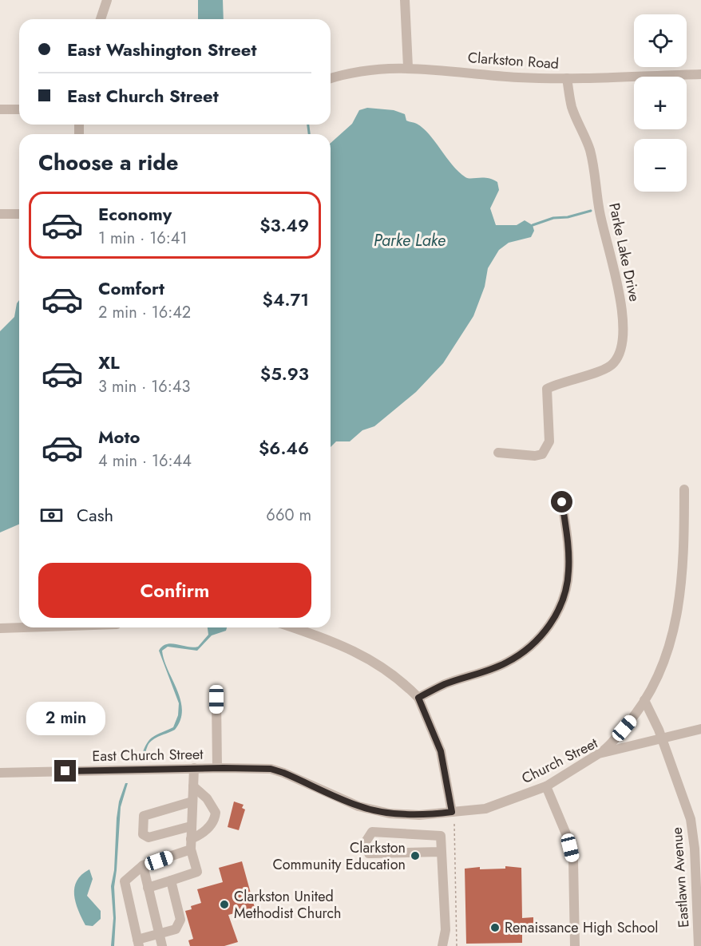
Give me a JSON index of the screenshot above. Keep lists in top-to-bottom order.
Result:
{
  "streets": {
    "street": [
      "Clarkston Road",
      "Parke Lake Drive",
      "East Church Street",
      "Church Street",
      "Eastlawn Avenue"
    ]
  },
  "crossings": [
    ["Clarkston Road", "Parke Lake Drive"],
    ["East Church Street", "Church Street"],
    ["Church Street", "Eastlawn Avenue"]
  ],
  "water": ["Parke Lake"],
  "places": ["Clarkston Community Education", "Clarkston United Methodist Church", "Renaissance High School"],
  "page": {
    "map_buttons": ["+", "−"],
    "banner": ["East Washington Street", "East Church Street"],
    "heading": "Choose a ride",
    "list": [
      {
        "name": "Economy",
        "note": "1 min · 16:41",
        "value": "$3.49"
      },
      {
        "name": "Comfort",
        "note": "2 min · 16:42",
        "value": "$4.71"
      },
      {
        "name": "XL",
        "note": "3 min · 16:43",
        "value": "$5.93"
      },
      {
        "name": "Moto",
        "note": "4 min · 16:44",
        "value": "$6.46"
      }
    ],
    "pay": ["Cash", "660 m"],
    "buttons": "Confirm",
    "bubble": "2 min"
  }
}
